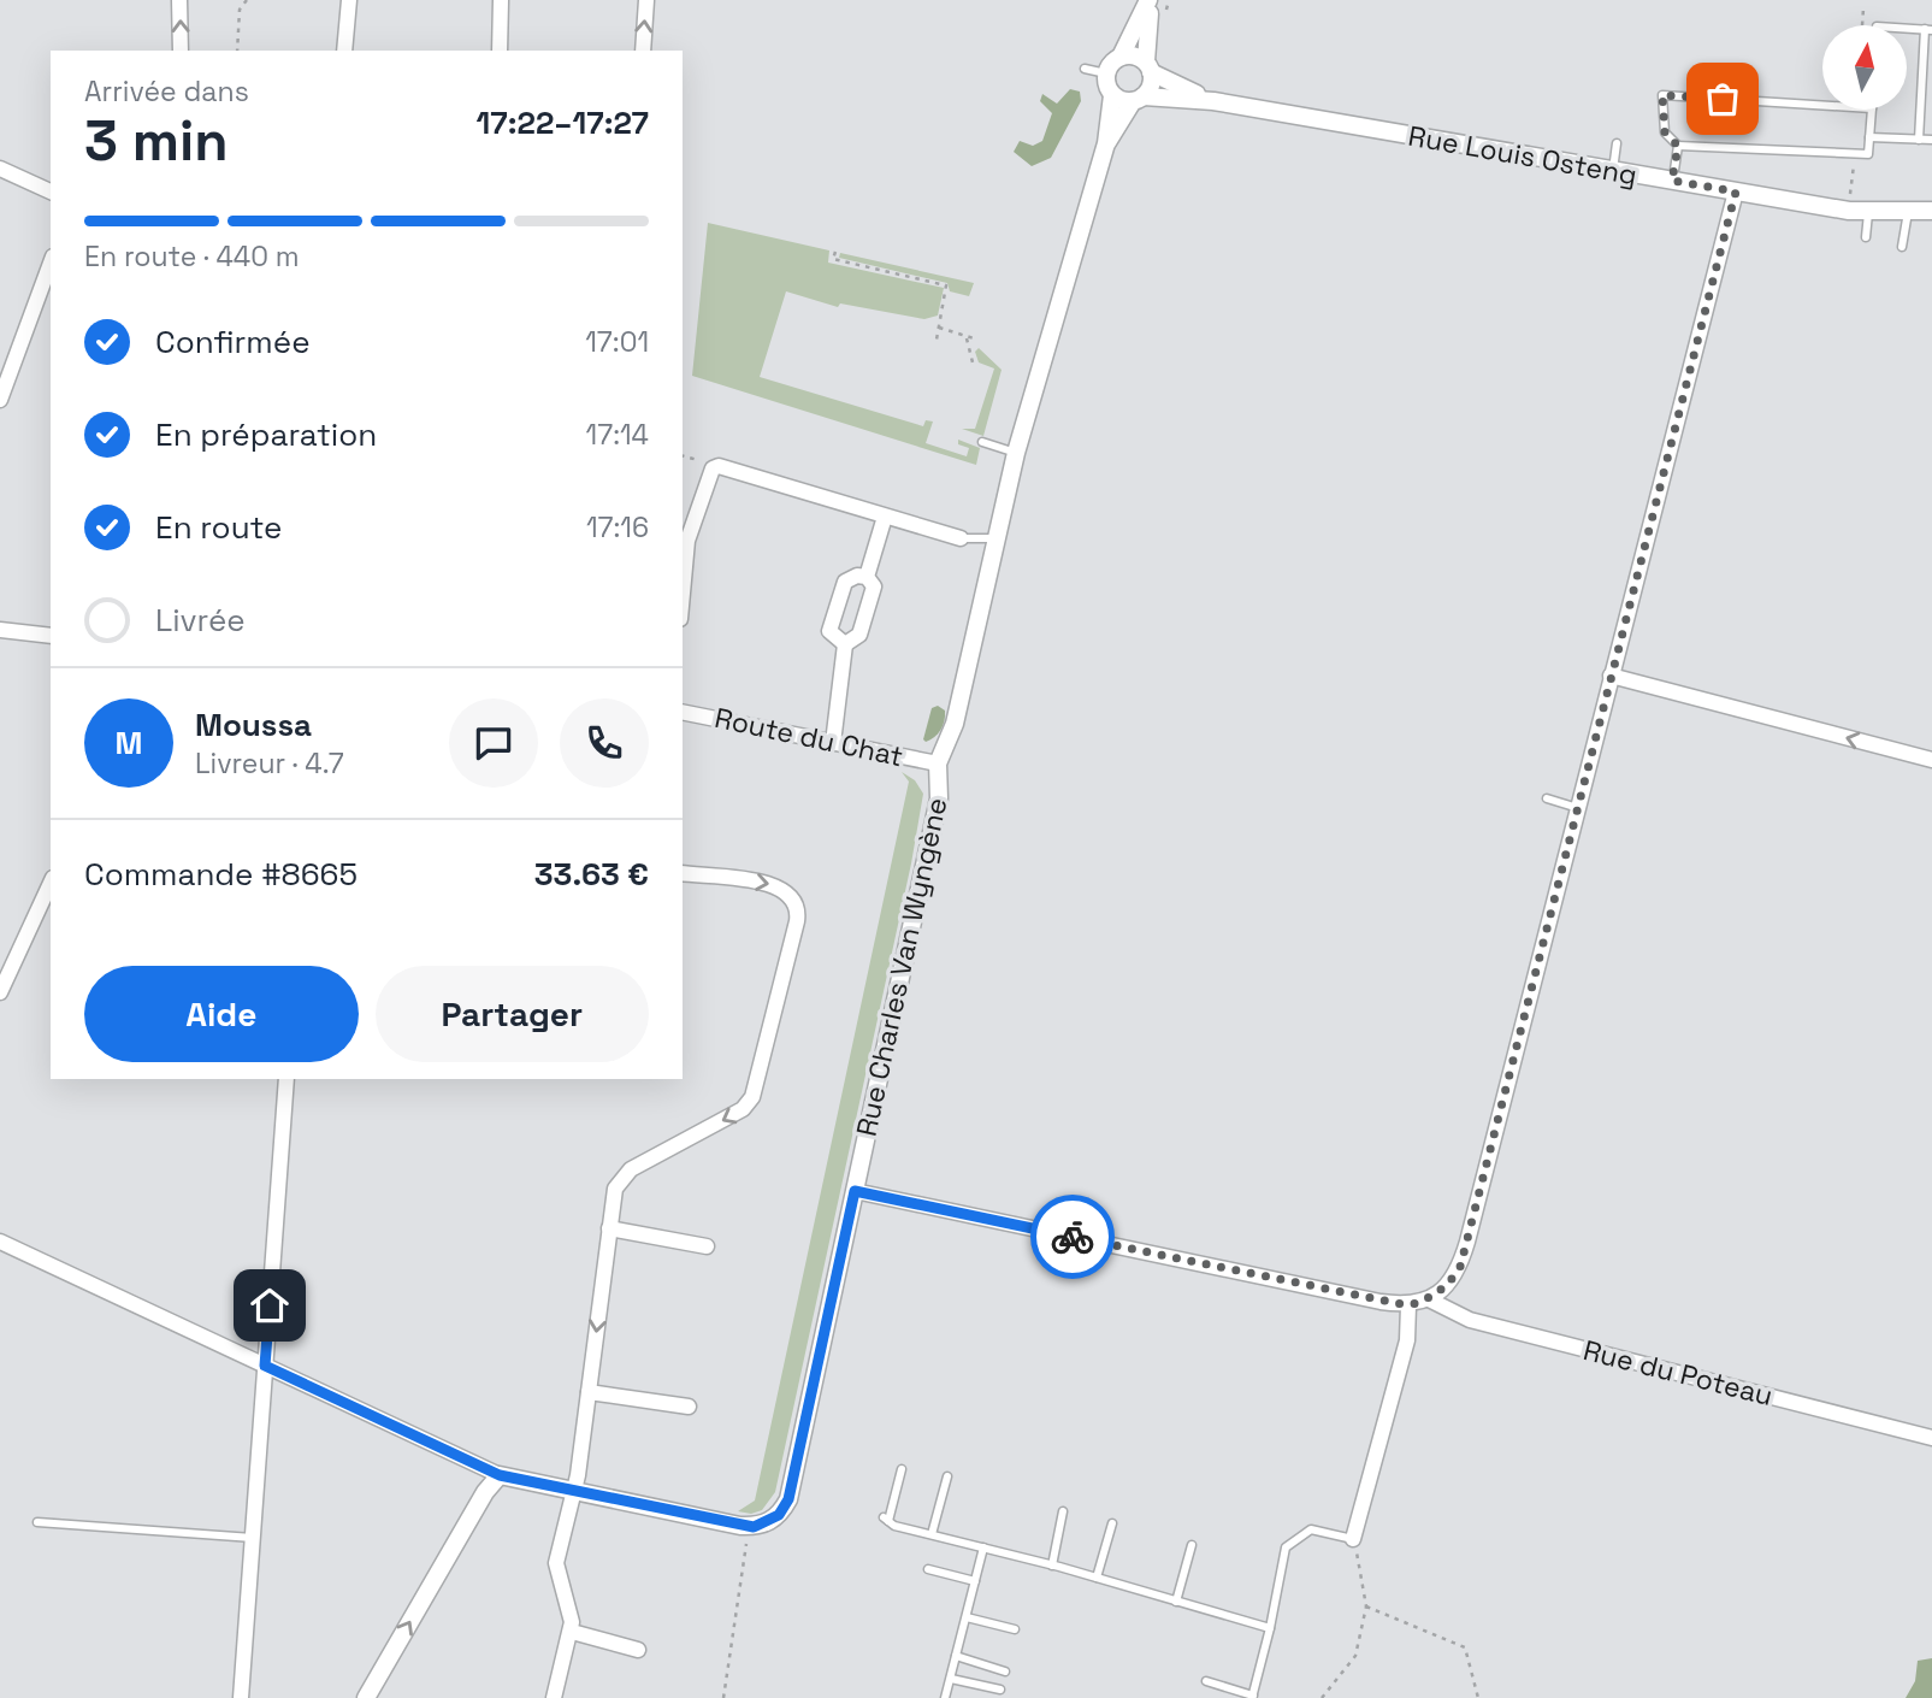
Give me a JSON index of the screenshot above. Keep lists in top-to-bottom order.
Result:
{
  "streets": {
    "street": [
      "Rue Louis Osteng",
      "Route du Chat",
      "Rue Charles Van Wyngène",
      "Rue du Poteau"
    ]
  },
  "crossings": [
    ["Rue Louis Osteng", "Rue Charles Van Wyngène"],
    ["Route du Chat", "Rue Charles Van Wyngène"]
  ],
  "north": "top",
  "page": {
    "heading": ["3 min", "Arrivée dans", "17:22–17:27"],
    "panel": [
      "Moussa",
      "Livreur · 4.7",
      "Commande #8665",
      "33.63 €"
    ],
    "bar": "En route · 440 m",
    "list": [
      ["Confirmée", "17:01"],
      ["En préparation", "17:14"],
      ["En route", "17:16"],
      "Livrée"
    ],
    "round": "M",
    "buttons": ["Aide", "Partager"]
  }
}
